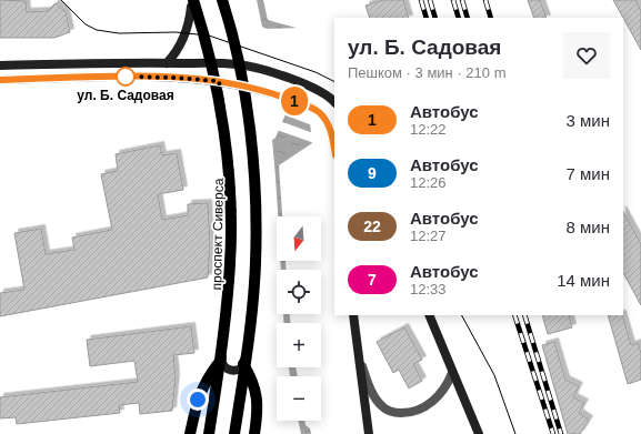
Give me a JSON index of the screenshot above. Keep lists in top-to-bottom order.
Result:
{
  "streets": {
    "main road": ["проспект Сиверса"]
  },
  "places": ["ул. Б. Садовая"],
  "lines": ["bus line 1"],
  "north": "bottom",
  "page": {
    "on_map": "1",
    "heading": ["ул. Б. Садовая", "Пешком · 3 мин · 210 m"],
    "list": [
      {
        "mark": "1",
        "name": "Автобус",
        "note": "12:22",
        "value": "3 мин"
      },
      {
        "mark": "9",
        "name": "Автобус",
        "note": "12:26",
        "value": "7 мин"
      },
      {
        "mark": "22",
        "name": "Автобус",
        "note": "12:27",
        "value": "8 мин"
      },
      {
        "mark": "7",
        "name": "Автобус",
        "note": "12:33",
        "value": "14 мин"
      }
    ],
    "map_buttons": ["+", "−"]
  }
}
